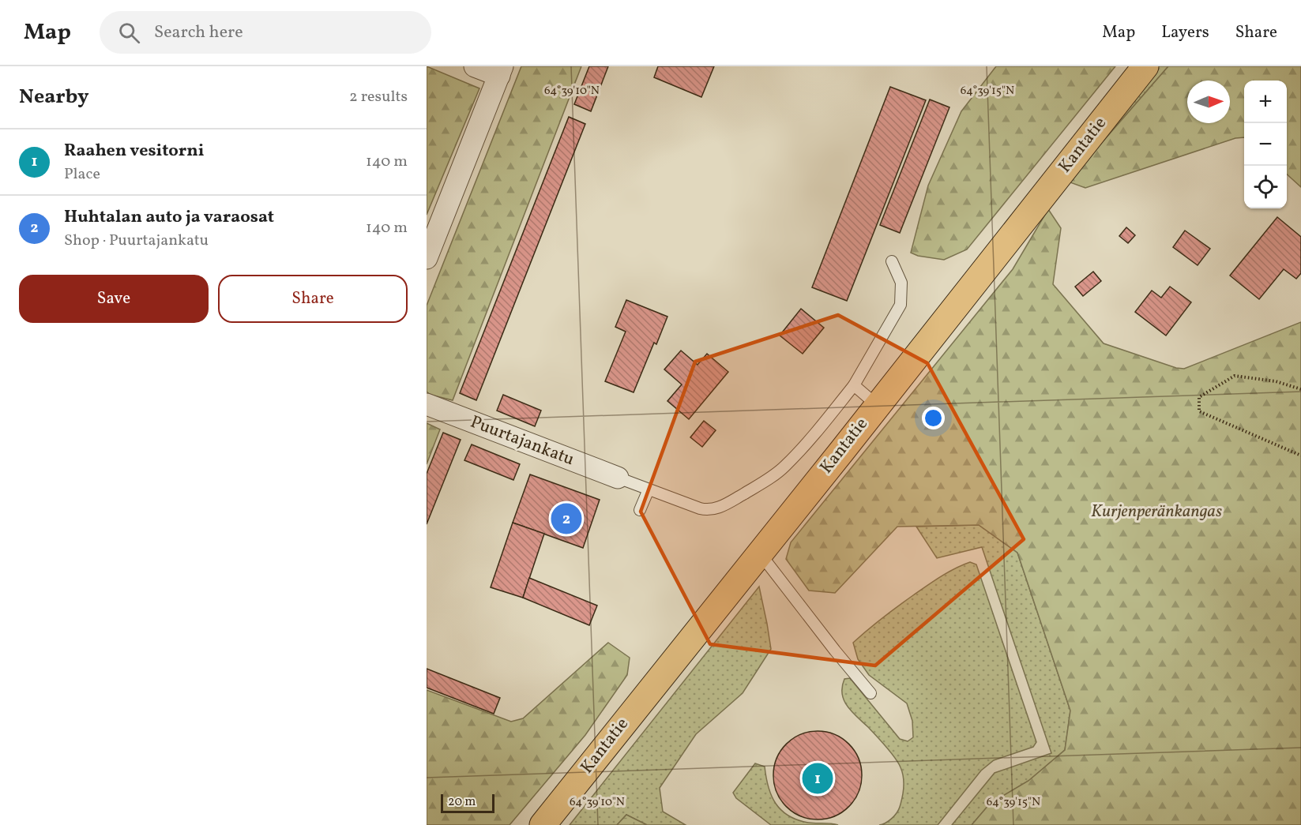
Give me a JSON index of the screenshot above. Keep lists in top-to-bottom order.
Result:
{
  "streets": {
    "main road": ["Kantatie"],
    "street": ["Puurtajankatu"]
  },
  "parks": ["Kurjenperänkangas"],
  "scale_bar": "20 m",
  "north": "right",
  "page": {
    "header": "Map",
    "search": "Search here",
    "nav": ["Map", "Layers", "Share"],
    "heading": ["Nearby", "2 results"],
    "map_buttons": ["+", "−"],
    "list": [
      {
        "mark": "1",
        "name": "Raahen vesitorni",
        "note": "Place",
        "value": "140 m"
      },
      {
        "mark": "2",
        "name": "Huhtalan auto ja varaosat",
        "note": "Shop · Puurtajankatu",
        "value": "140 m"
      }
    ],
    "buttons": ["Save", "Share"],
    "pins": ["2", "1"],
    "scale": "20 m"
  },
  "coordinates": ["64°39'10\"N", "64°39'15\"N"]
}
